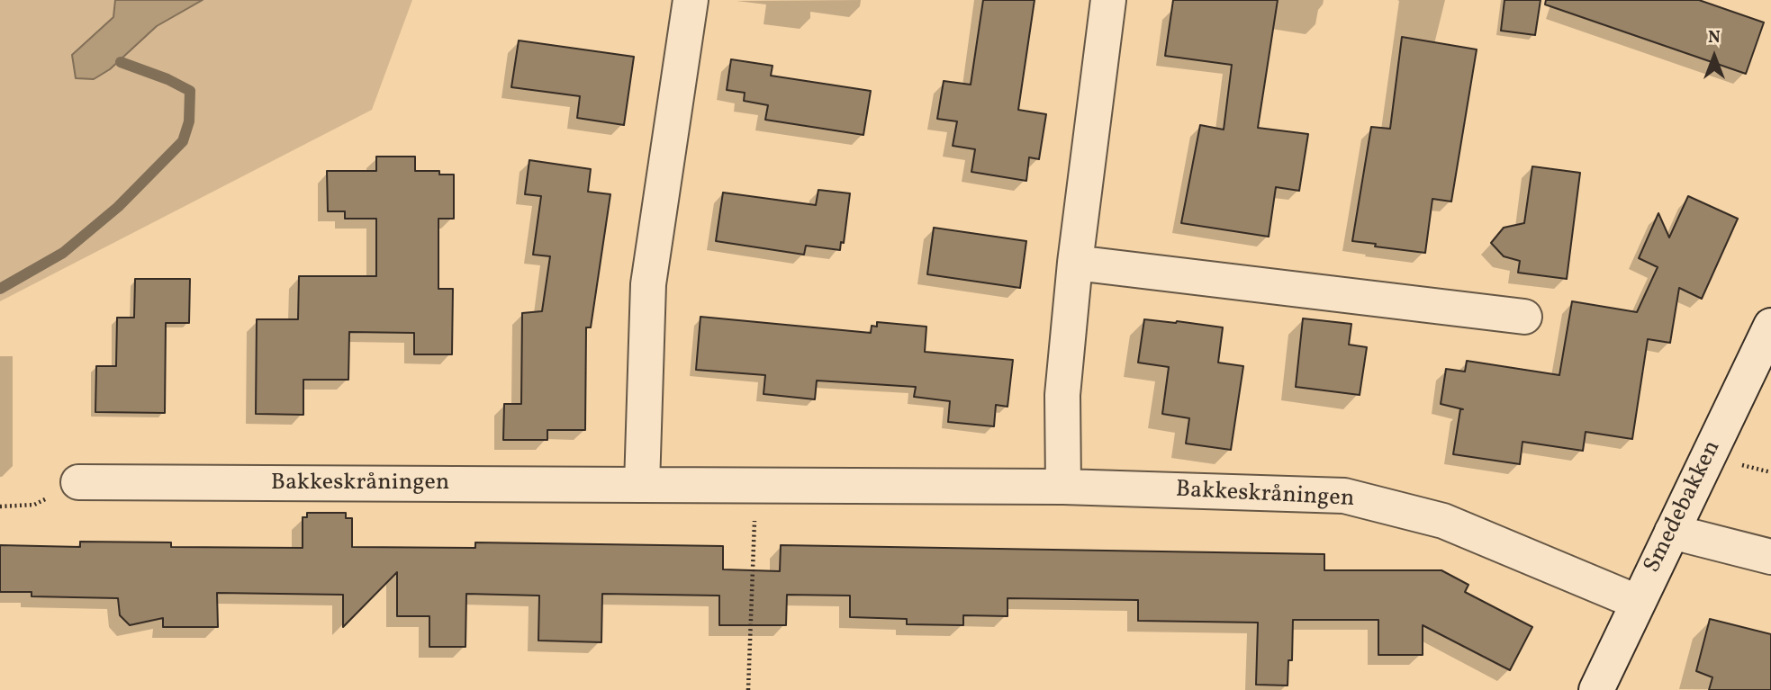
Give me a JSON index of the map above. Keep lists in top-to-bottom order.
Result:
{
  "streets": {
    "street": ["Bakkeskråningen", "Smedebakken"]
  },
  "crossings": [
    ["Bakkeskråningen", "Smedebakken"]
  ],
  "north": "top"
}
